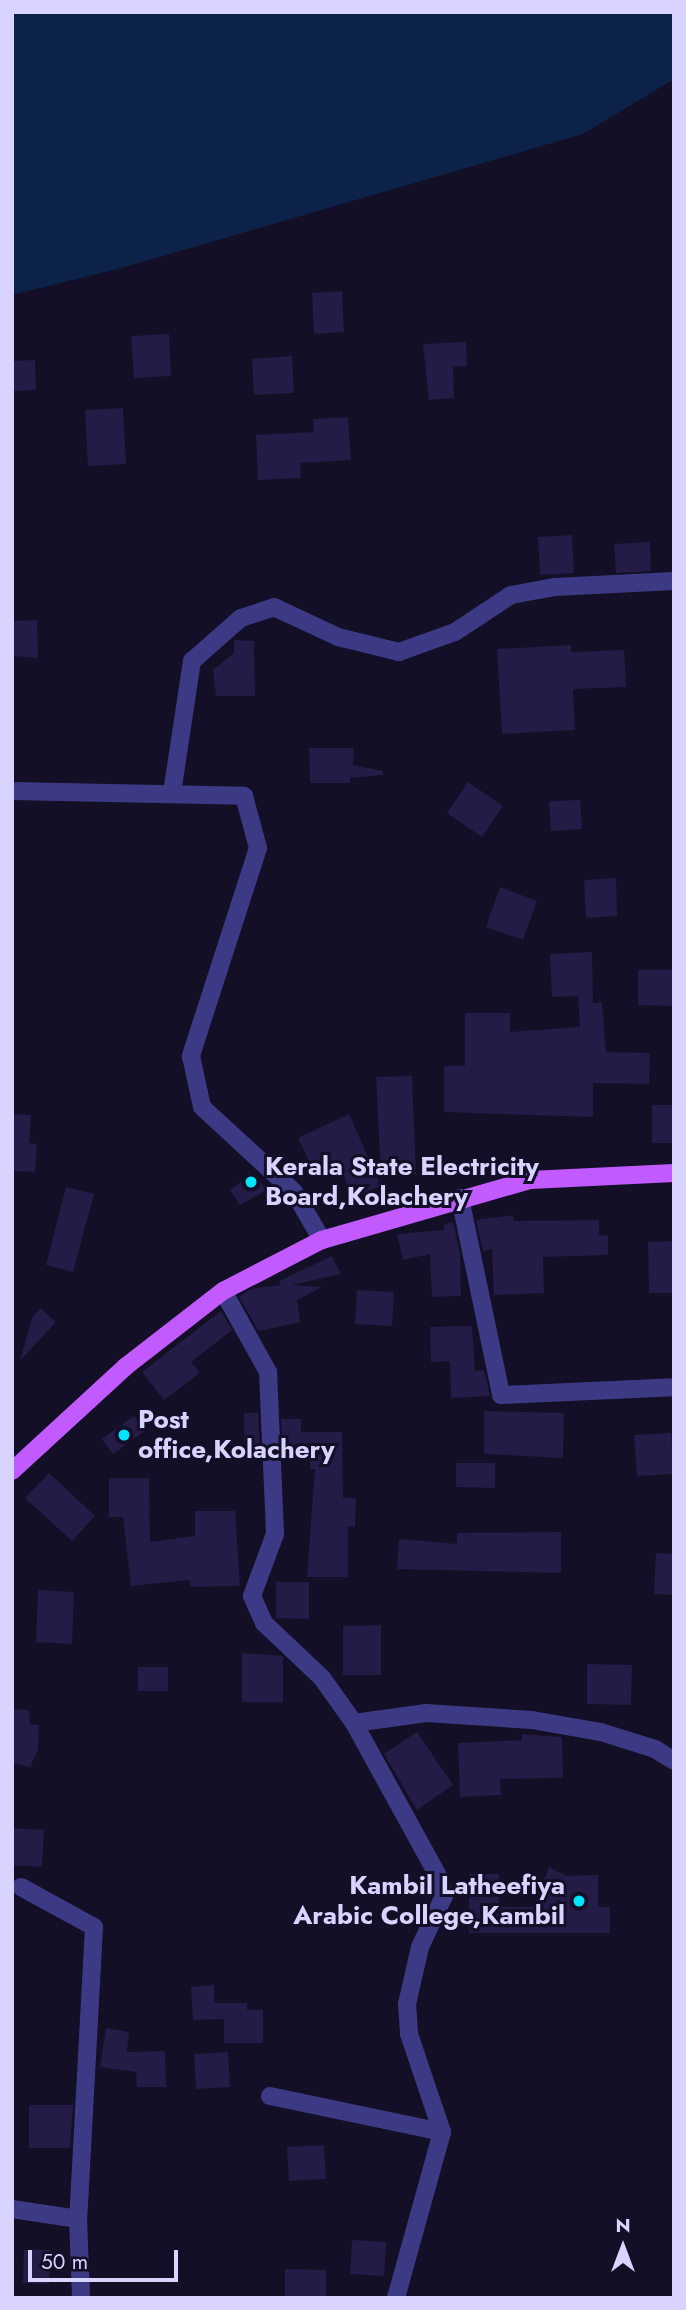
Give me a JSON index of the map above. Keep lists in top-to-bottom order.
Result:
{
  "places": ["Kerala State Electricity Board,Kolachery", "Post office,Kolachery", "Kambil Latheefiya Arabic College,Kambil"],
  "scale_bar": "50 m",
  "north": "top"
}
